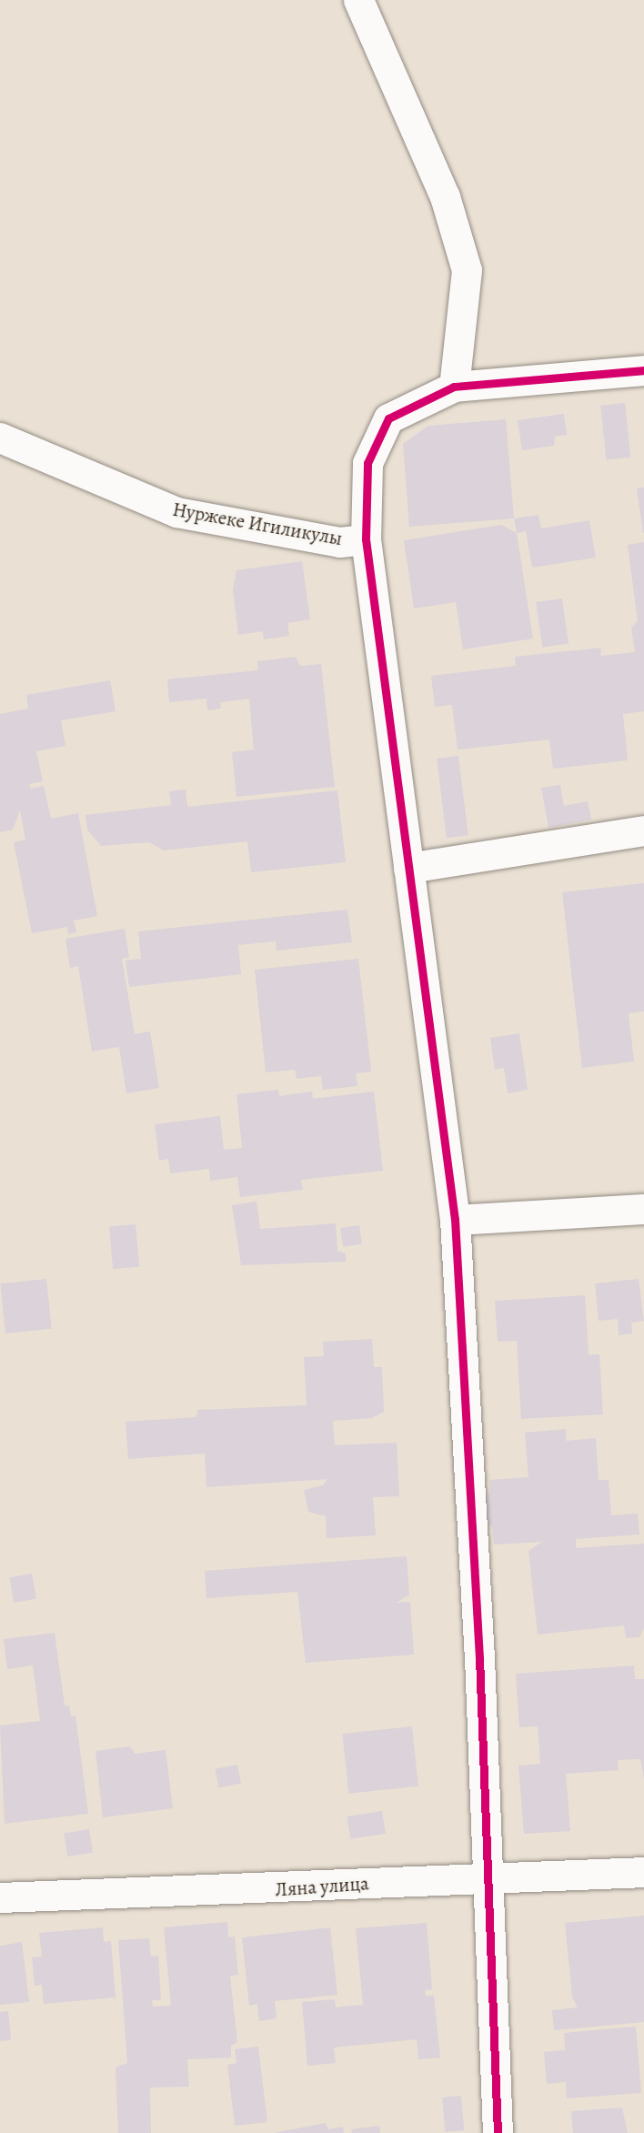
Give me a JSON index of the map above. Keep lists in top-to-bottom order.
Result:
{
  "streets": {
    "street": ["Нуржеке Игиликулы", "Ляна улица"]
  }
}
